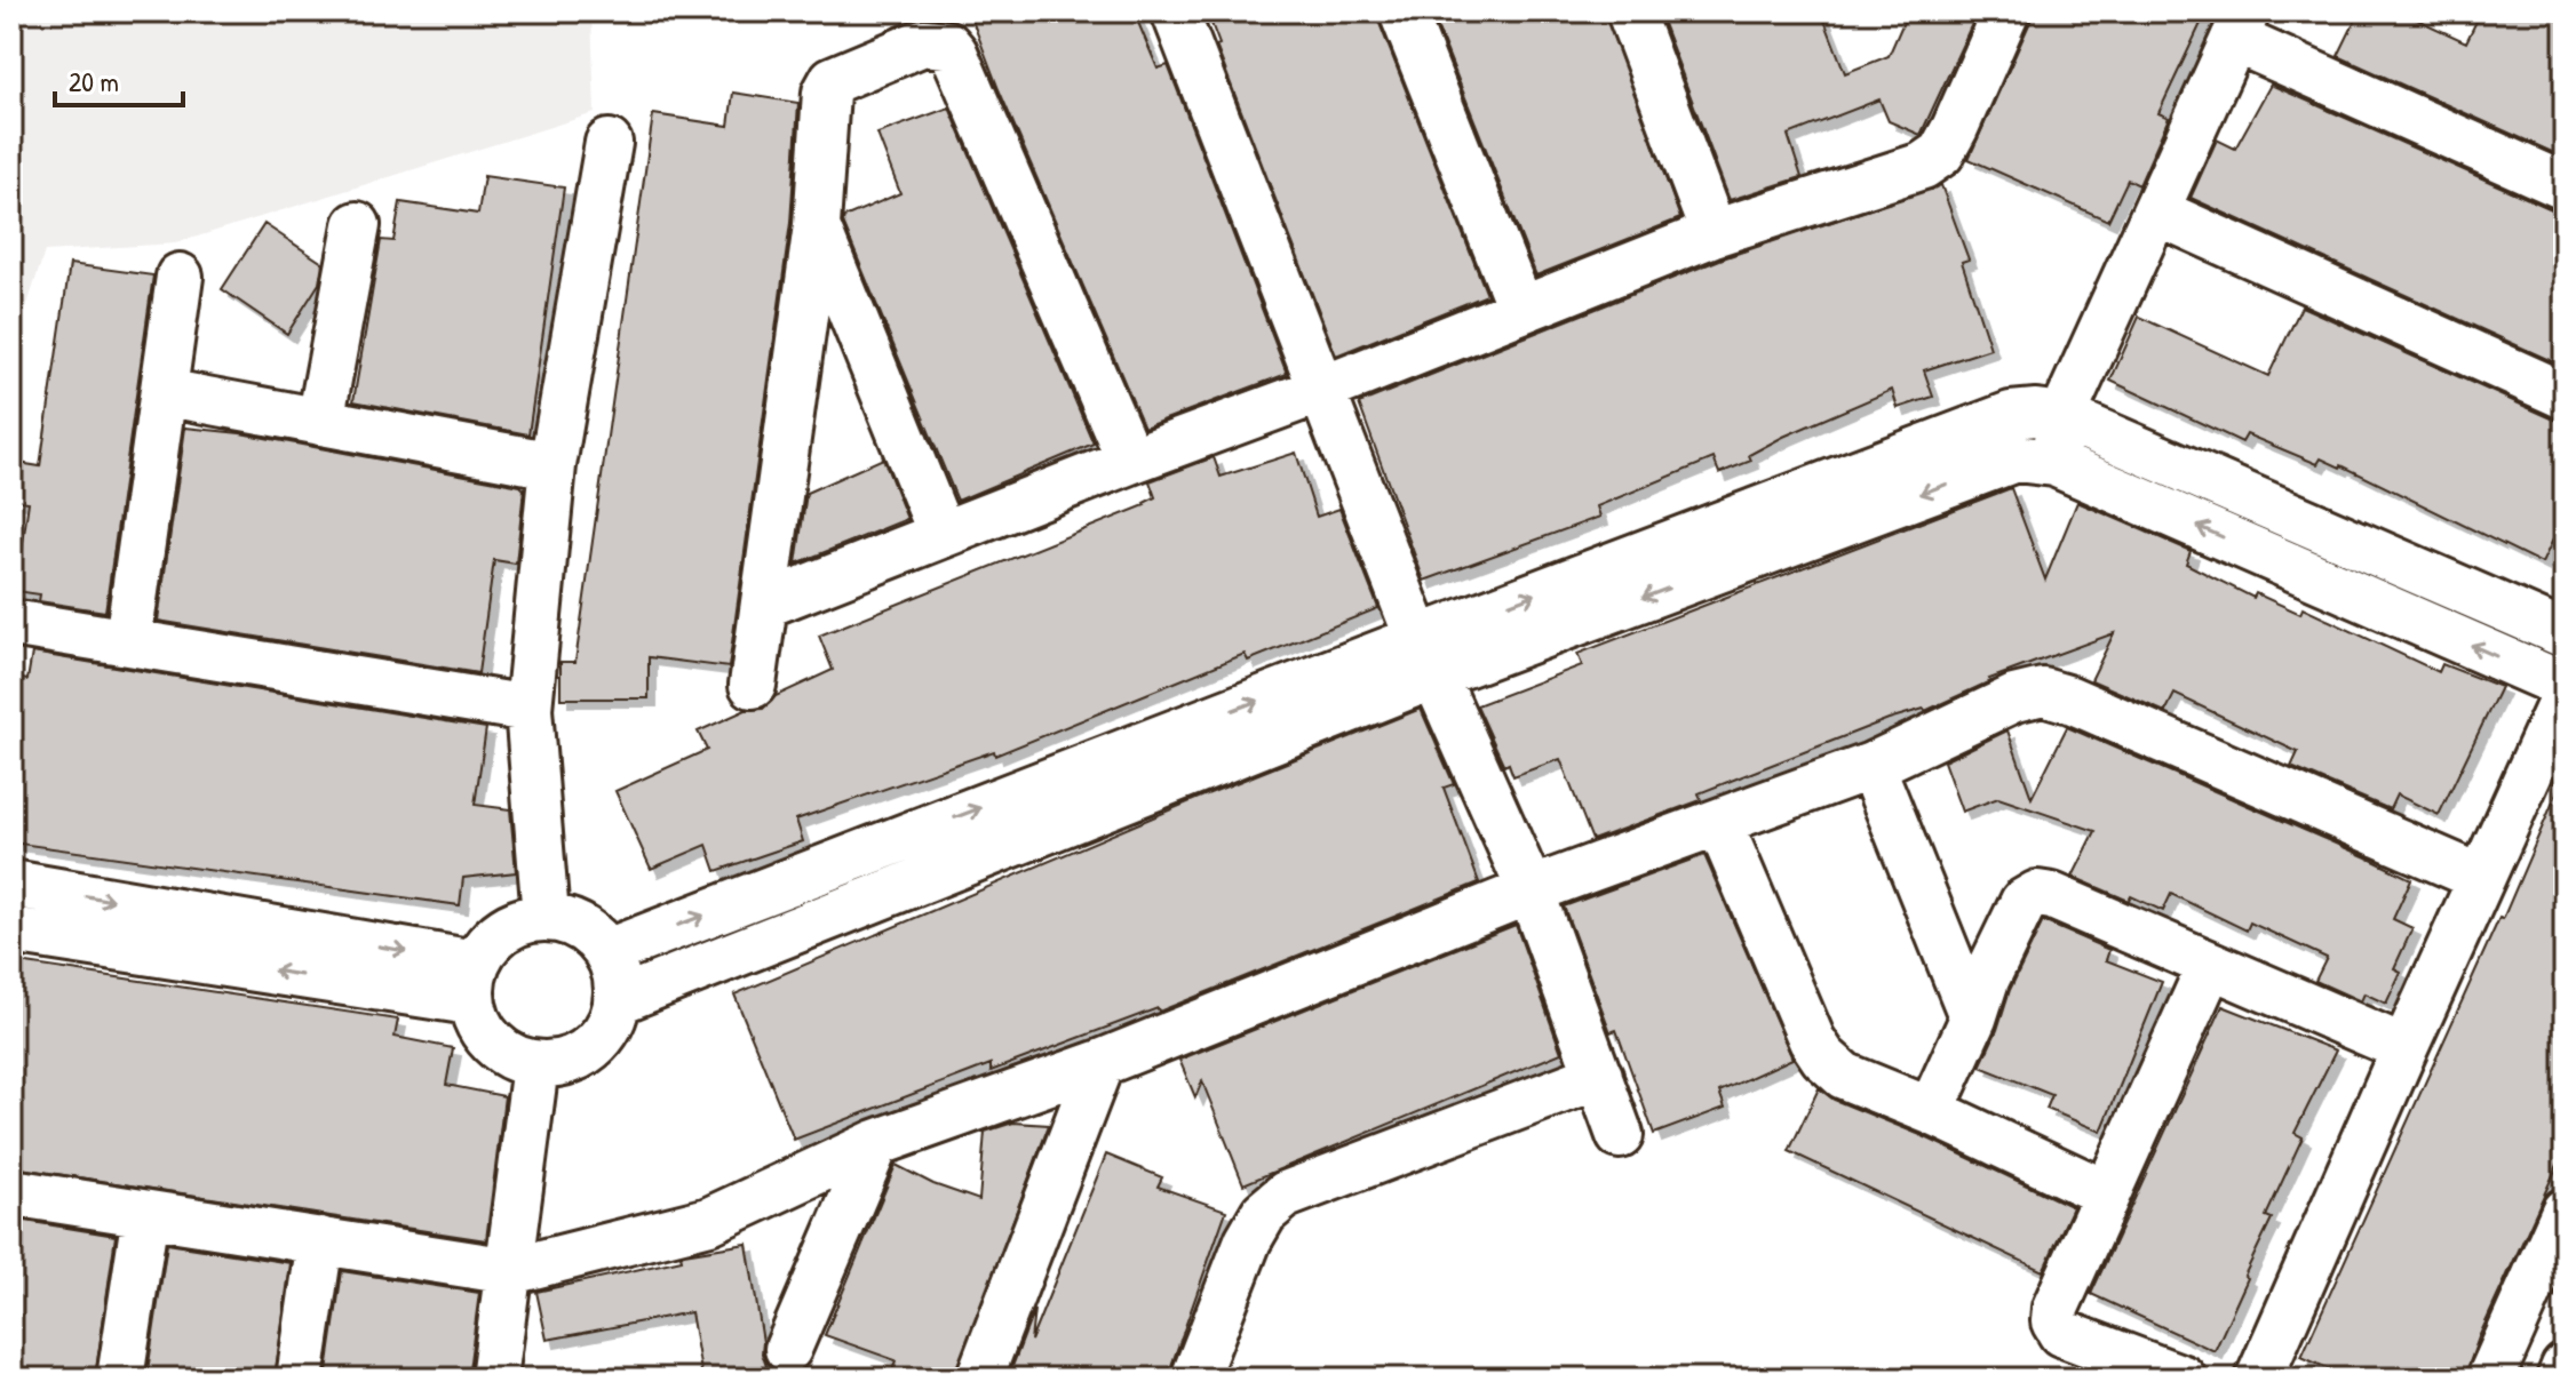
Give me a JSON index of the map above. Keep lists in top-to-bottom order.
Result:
{
  "scale_bar": "20 m"
}
